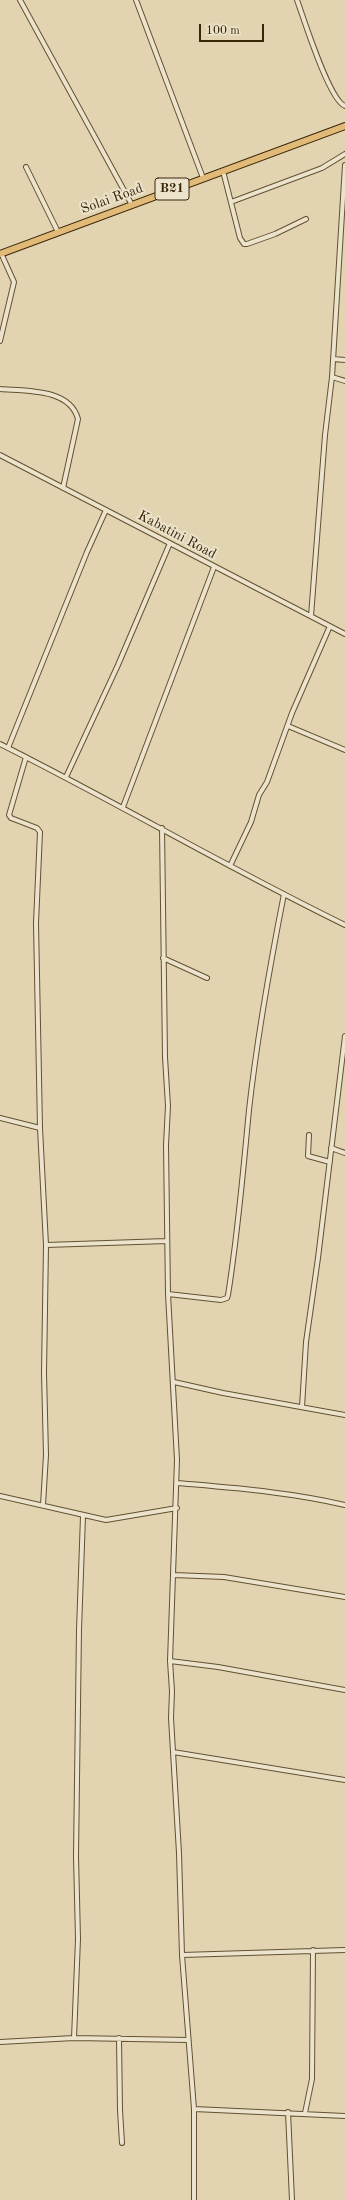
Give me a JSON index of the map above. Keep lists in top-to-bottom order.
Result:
{
  "streets": {
    "highway": ["B21", "Solai Road"],
    "street": ["Kabatini Road"]
  },
  "scale_bar": "100 m"
}
